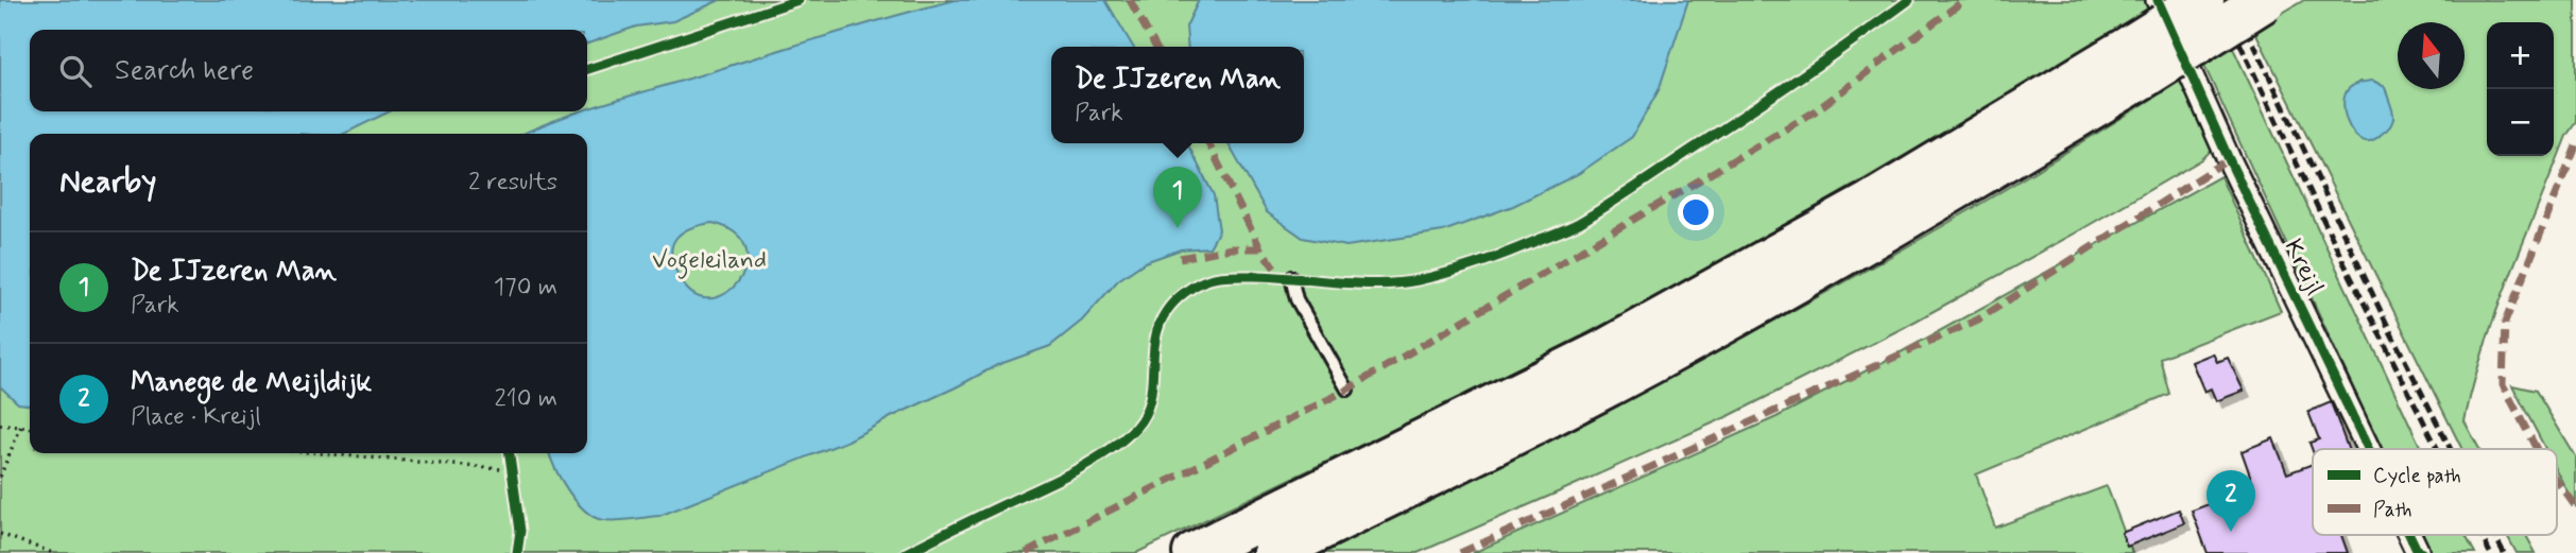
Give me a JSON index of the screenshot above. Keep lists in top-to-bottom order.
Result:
{
  "streets": {
    "street": ["Kreijl"]
  },
  "parks": ["Vogeleiland"],
  "legend": ["Cycle path", "Path"],
  "north": "top",
  "page": {
    "map_buttons": ["+", "−"],
    "search": "Search here",
    "popup": ["De IJzeren Man", "Park"],
    "heading": ["Nearby", "2 results"],
    "pins": ["1", "2"],
    "list": [
      {
        "mark": "1",
        "name": "De IJzeren Man",
        "note": "Park",
        "value": "170 m"
      },
      {
        "mark": "2",
        "name": "Manege de Meijldijk",
        "note": "Place · Kreijl",
        "value": "210 m"
      }
    ]
  }
}
